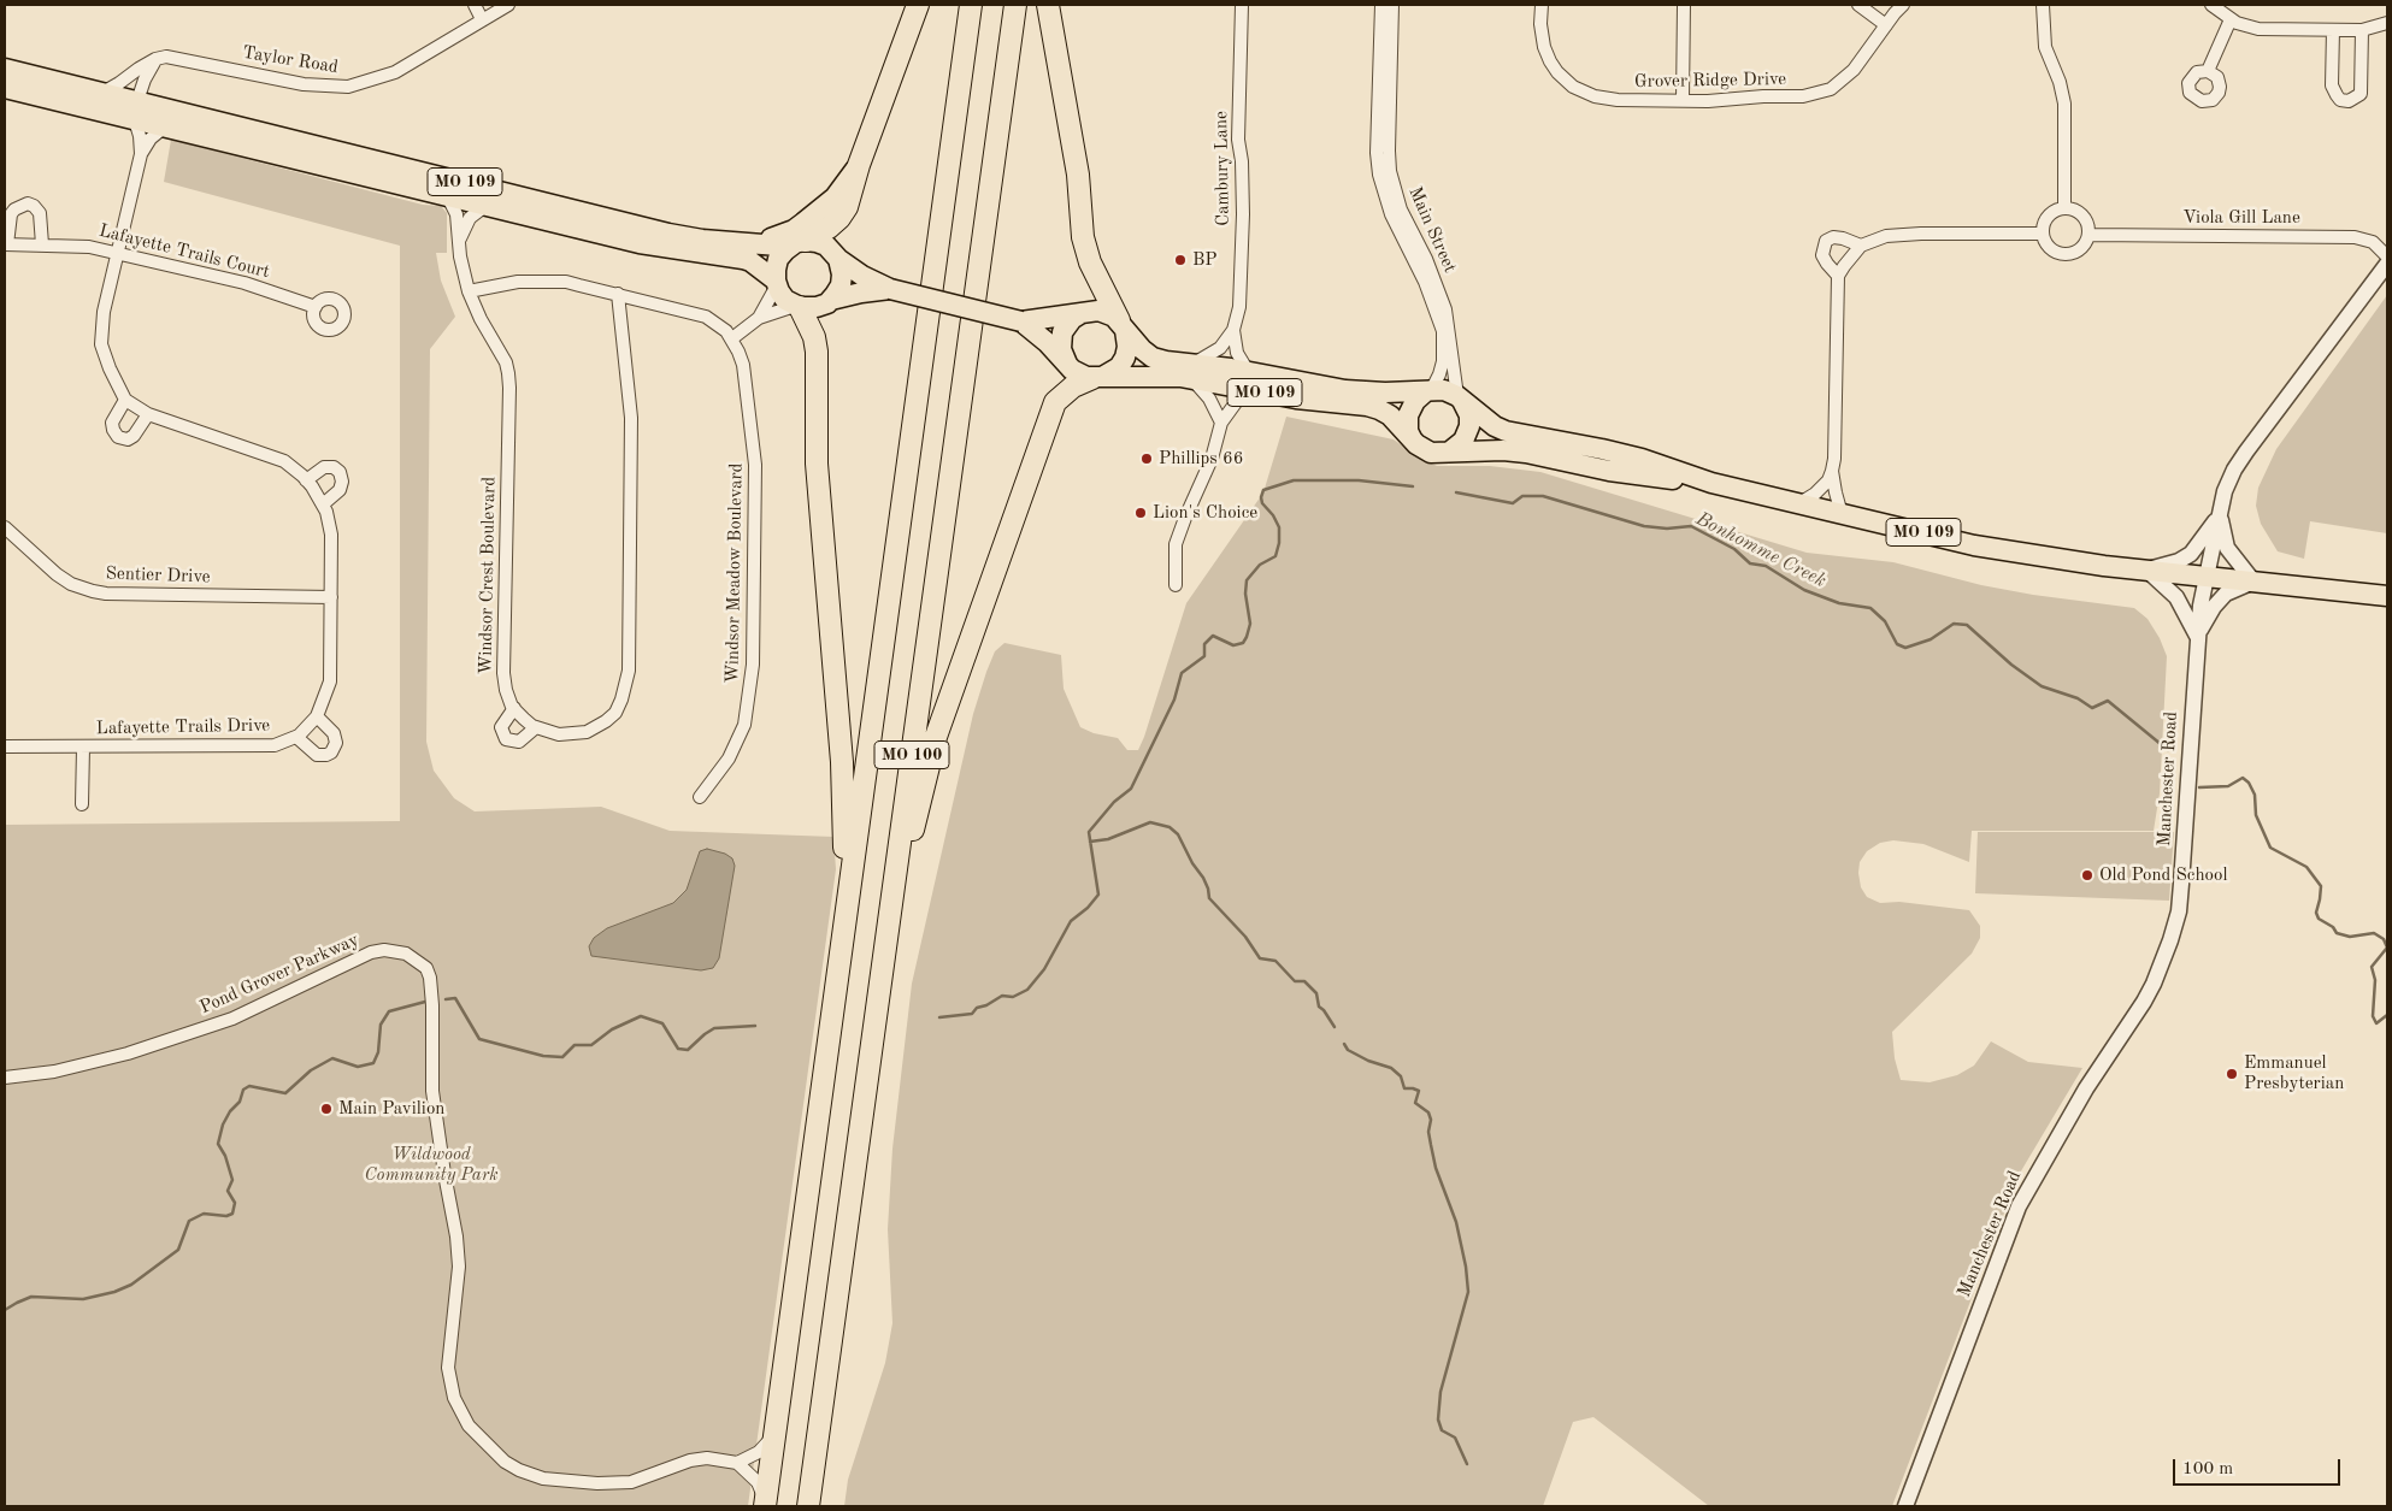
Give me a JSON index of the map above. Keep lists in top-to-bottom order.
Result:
{
  "streets": {
    "highway": ["MO 100"],
    "main road": ["MO 109"],
    "street": [
      "Taylor Road",
      "Grover Ridge Drive",
      "Cambury Lane",
      "Viola Gill Lane",
      "Main Street",
      "Lafayette Trails Court",
      "Windsor Meadow Boulevard",
      "Sentier Drive",
      "Windsor Crest Boulevard",
      "Lafayette Trails Drive",
      "Manchester Road",
      "Pond Grover Parkway"
    ]
  },
  "crossings": [
    ["Cambury Lane", "MO 109"],
    ["MO 109", "Main Street"],
    ["MO 109", "Windsor Crest Boulevard"],
    ["MO 109", "Manchester Road"],
    ["Windsor Meadow Boulevard", "Windsor Crest Boulevard"],
    ["Sentier Drive", "Lafayette Trails Drive"]
  ],
  "water": ["Bonhomme Creek"],
  "parks": ["Wildwood Community Park"],
  "places": [
    "BP",
    "Phillips 66",
    "Lion's Choice",
    "Old Pond School",
    "Emmanuel Presbyterian",
    "Main Pavilion"
  ],
  "scale_bar": "100 m"
}
